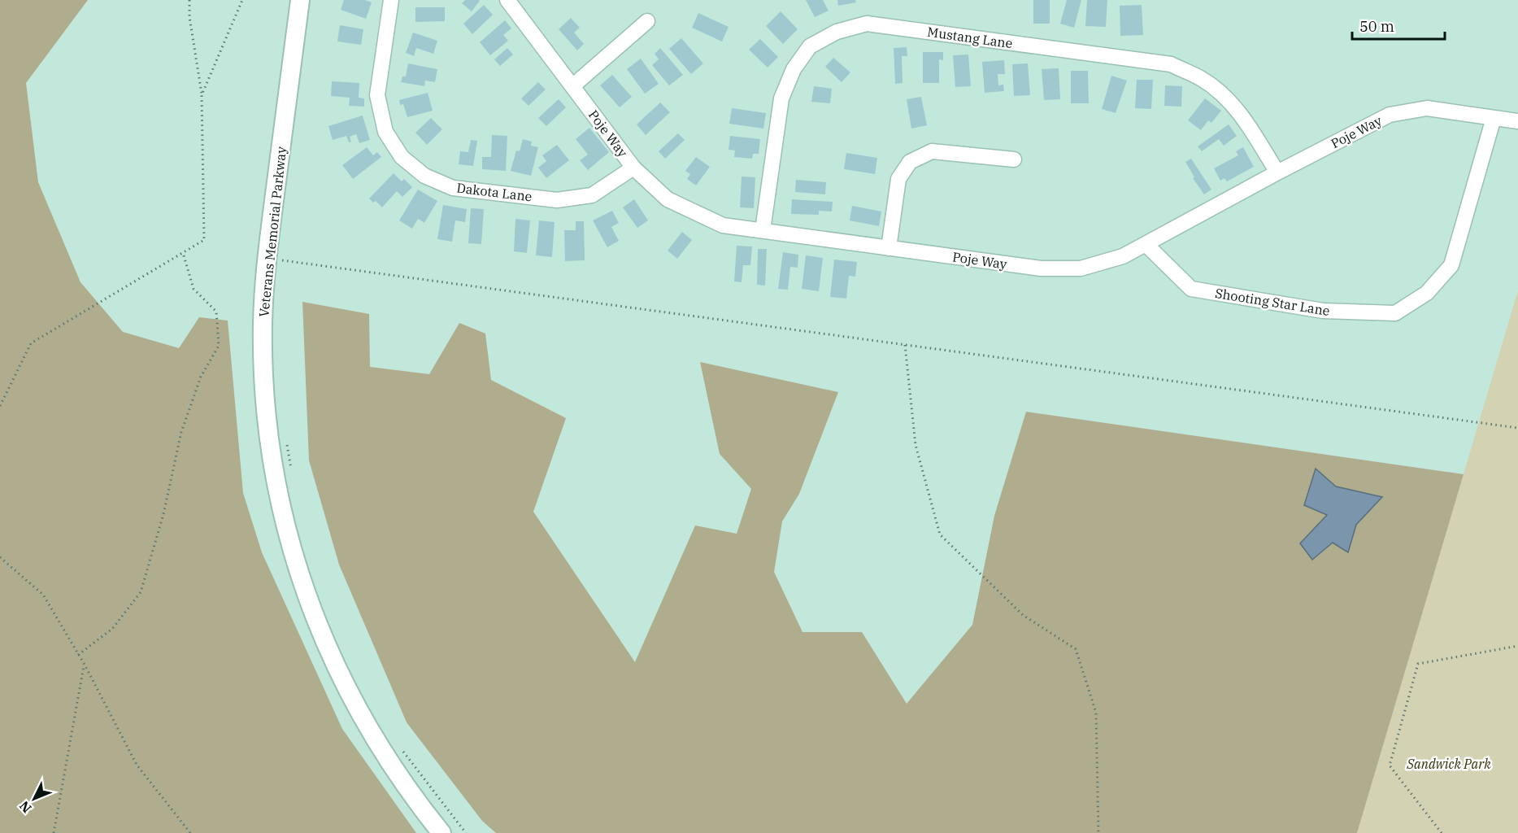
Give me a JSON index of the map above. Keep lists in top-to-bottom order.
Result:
{
  "streets": {
    "main road": ["Veterans Memorial Parkway"],
    "street": [
      "Mustang Lane",
      "Poje Way",
      "Dakota Lane",
      "Shooting Star Lane"
    ]
  },
  "crossings": [
    ["Mustang Lane", "Poje Way"],
    ["Poje Way", "Dakota Lane"],
    ["Poje Way", "Shooting Star Lane"]
  ],
  "parks": ["Sandwick Park"],
  "scale_bar": "50 m",
  "north": "bottom left"
}
